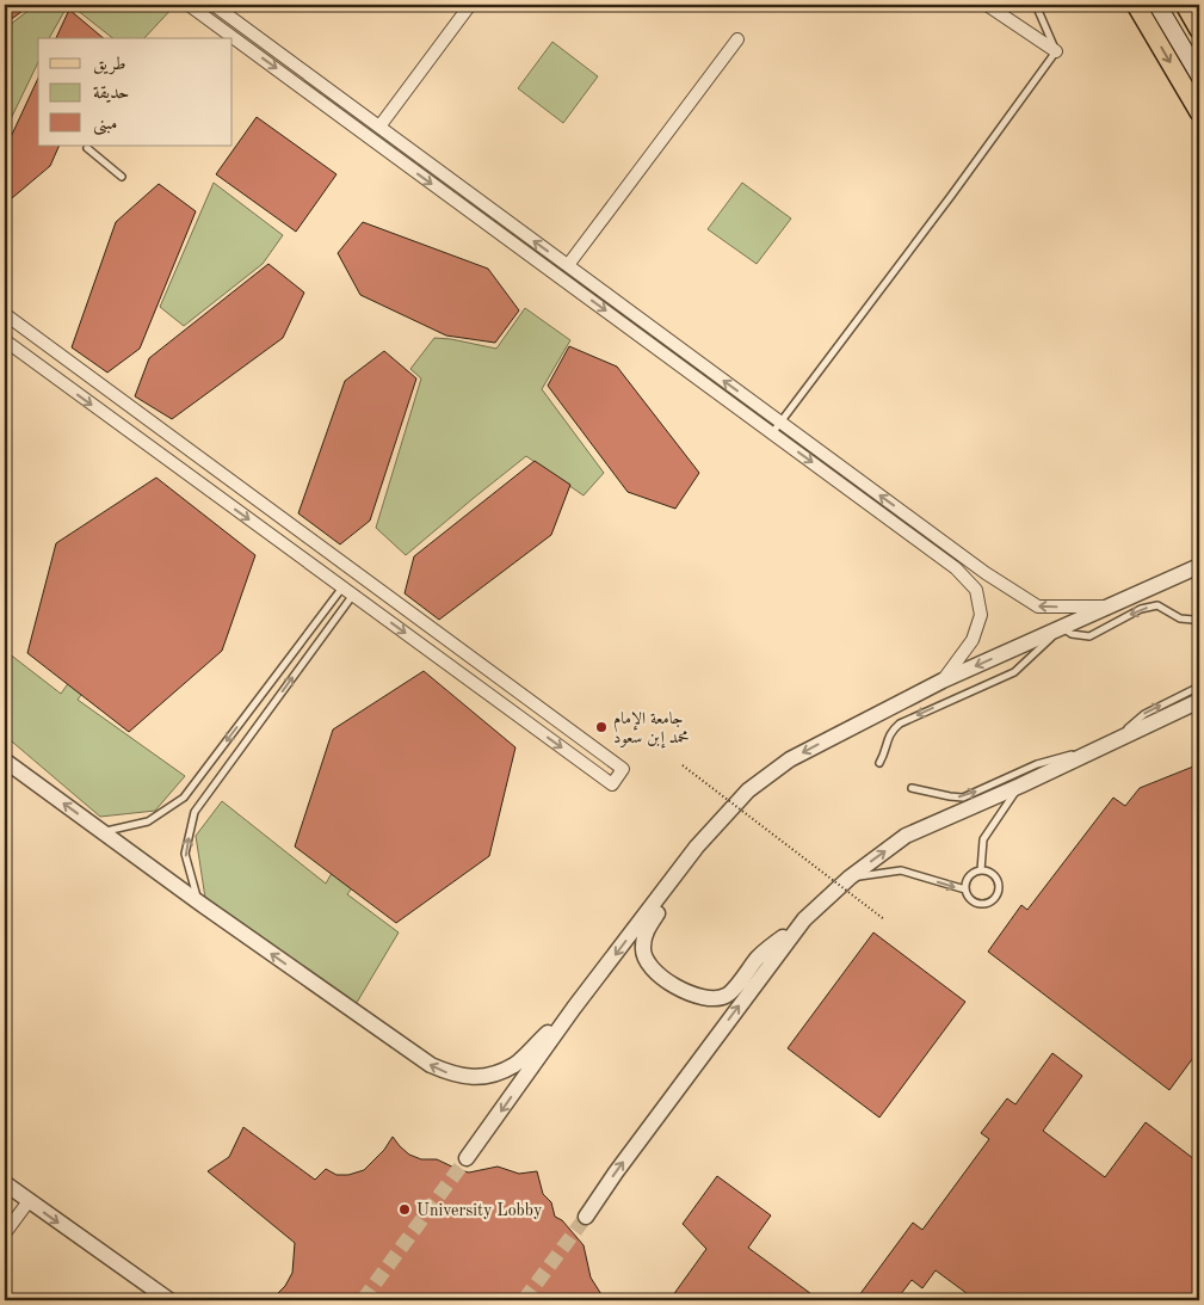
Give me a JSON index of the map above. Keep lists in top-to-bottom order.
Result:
{
  "places": ["جامعة الإمام محمد إبن سعود", "University Lobby"],
  "legend": ["طريق", "حديقة", "مبنى"]
}
